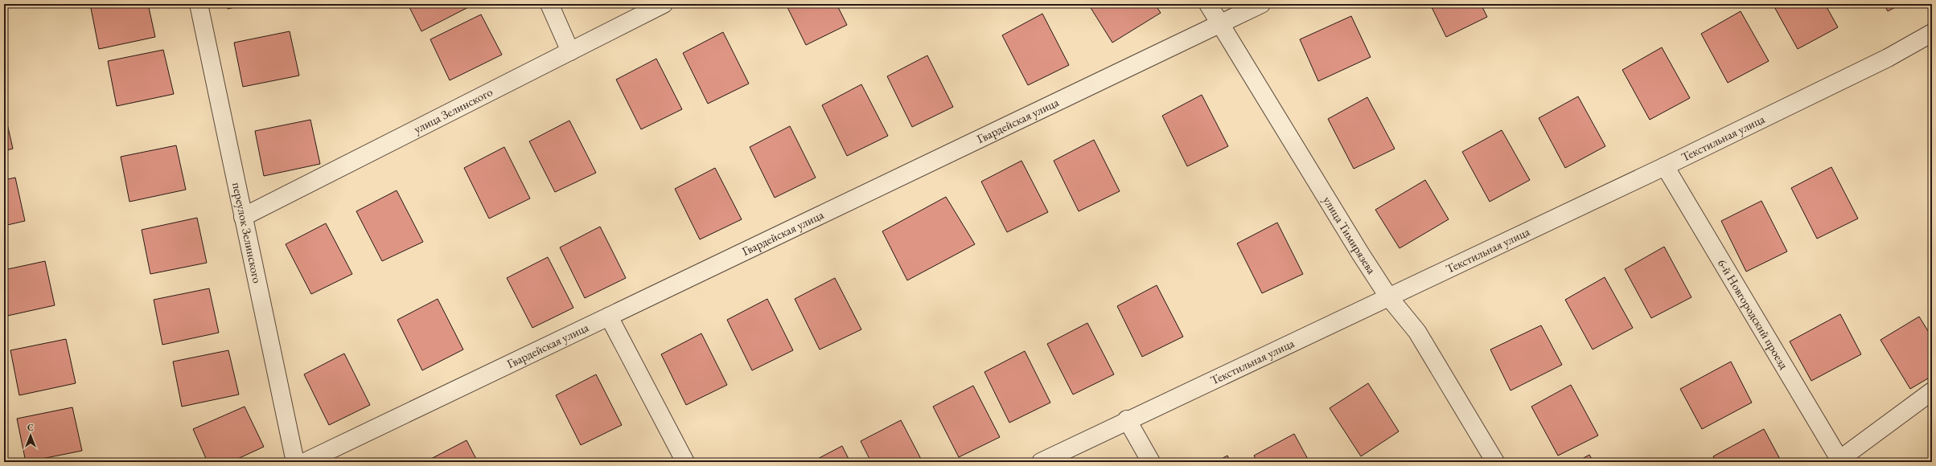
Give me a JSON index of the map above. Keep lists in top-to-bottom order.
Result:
{
  "streets": {
    "street": [
      "улица Зелинского",
      "Гвардейская улица",
      "Текстильная улица",
      "переулок Зелинского",
      "улица Тимирязева",
      "6-й Новгородский проезд"
    ]
  },
  "crossings": [
    ["улица Зелинского", "переулок Зелинского"],
    ["Гвардейская улица", "улица Тимирязева"],
    ["Текстильная улица", "улица Тимирязева"],
    ["Текстильная улица", "6-й Новгородский проезд"]
  ],
  "north": "top"
}
